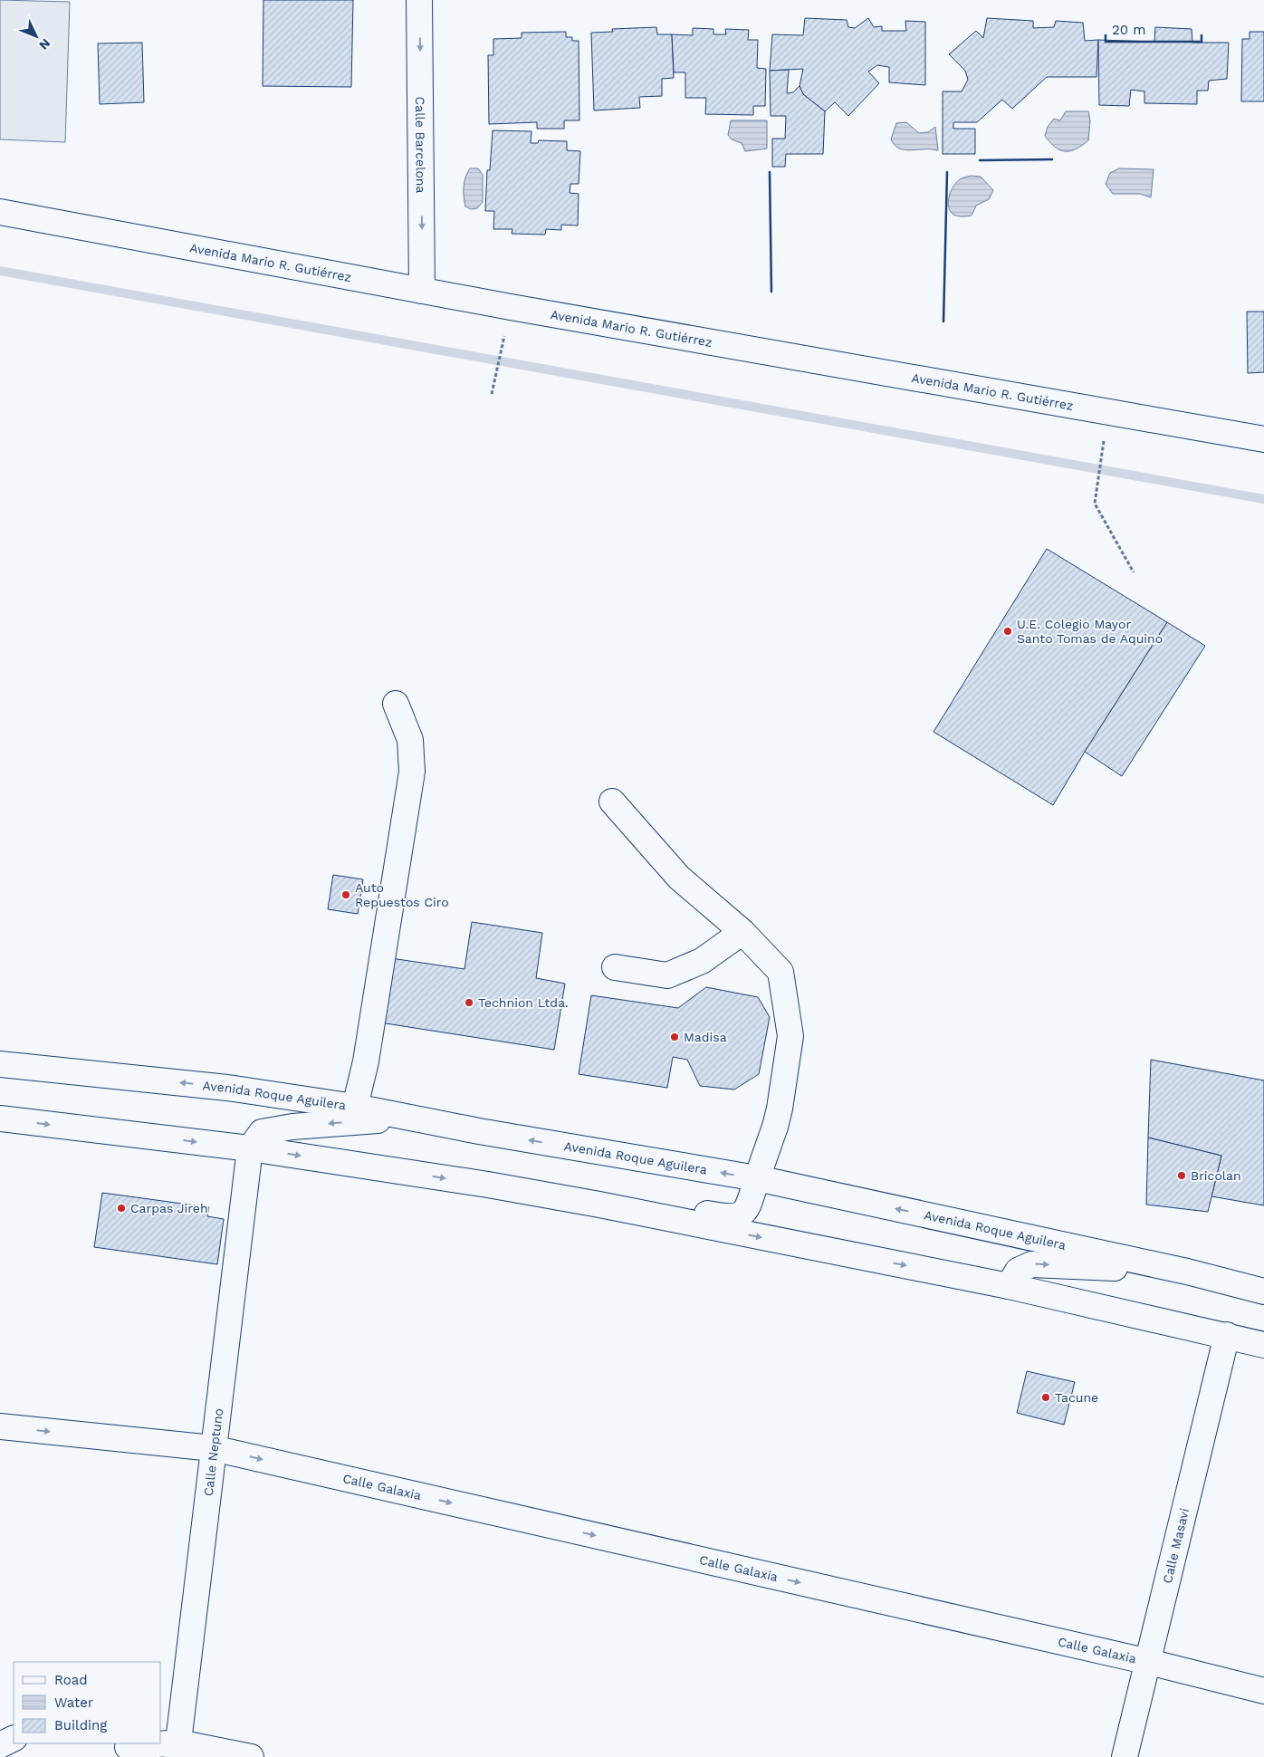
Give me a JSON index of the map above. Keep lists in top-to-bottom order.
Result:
{
  "streets": {
    "street": [
      "Calle Barcelona",
      "Avenida Mario R. Gutiérrez",
      "Avenida Roque Aguilera",
      "Calle Neptuno",
      "Calle Galaxia",
      "Calle Masavi"
    ]
  },
  "crossings": [
    ["Calle Barcelona", "Avenida Mario R. Gutiérrez"],
    ["Calle Neptuno", "Calle Galaxia"],
    ["Calle Galaxia", "Calle Masavi"]
  ],
  "one_way": ["Calle Barcelona", "Calle Galaxia"],
  "places": [
    "U.E. Colegio Mayor Santo Tomas de Aquino",
    "Auto Repuestos Ciro",
    "Technion Ltda.",
    "Madisa",
    "Bricolan",
    "Carpas Jireh",
    "Tacune"
  ],
  "legend": ["Road", "Water", "Building"],
  "scale_bar": "20 m",
  "north": "bottom right"
}
